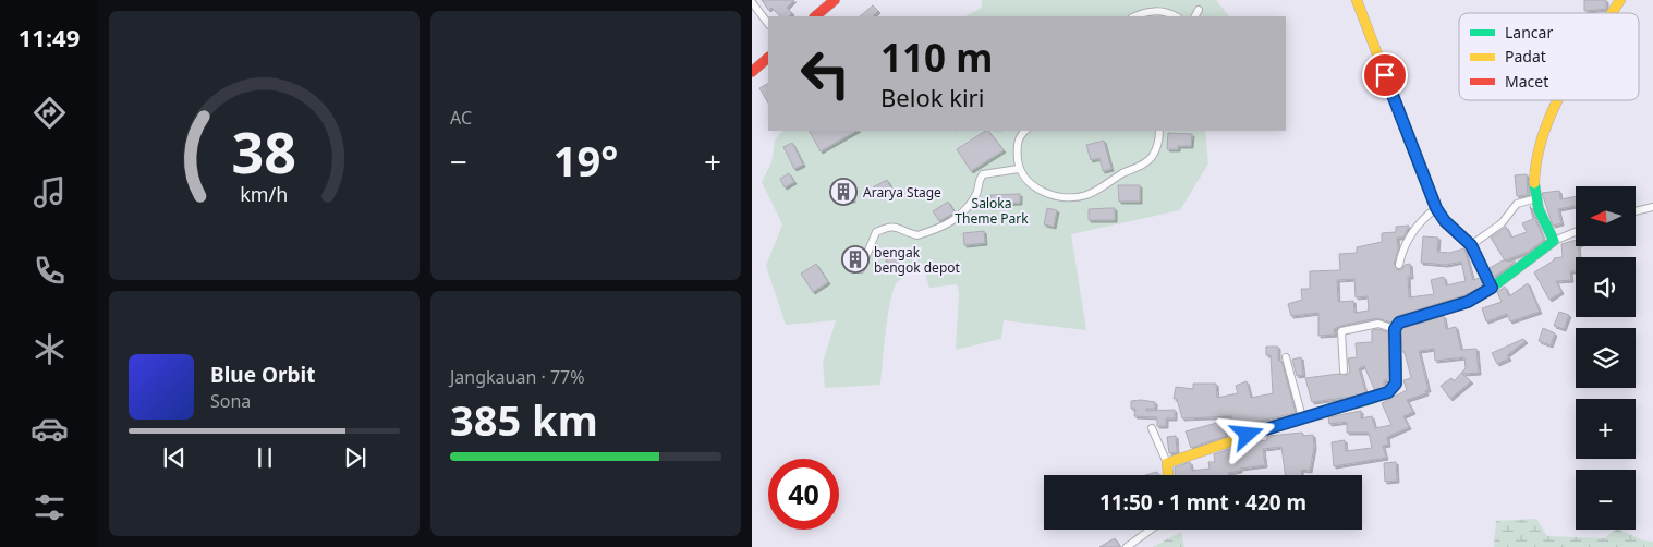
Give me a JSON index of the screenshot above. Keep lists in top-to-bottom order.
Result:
{
  "parks": ["Saloka Theme Park"],
  "places": {
    "building": ["Ararya Stage", "bengak bengok depot"]
  },
  "legend": ["Lancar", "Padat", "Macet"],
  "north": "left",
  "page": {
    "tabs": "11:49",
    "tile": [
      "AC",
      ["Jangkauan · 77%", "385 km"]
    ],
    "turn": ["110 m", "Belok kiri"],
    "heat": ["−", "19°", "+"],
    "map_buttons": ["+", "−"],
    "song": ["Blue Orbit", "Sona"],
    "limit": "40",
    "trip": "11:50 · 1 mnt · 420 m",
    "gauge": ["38", "km/h"]
  }
}
